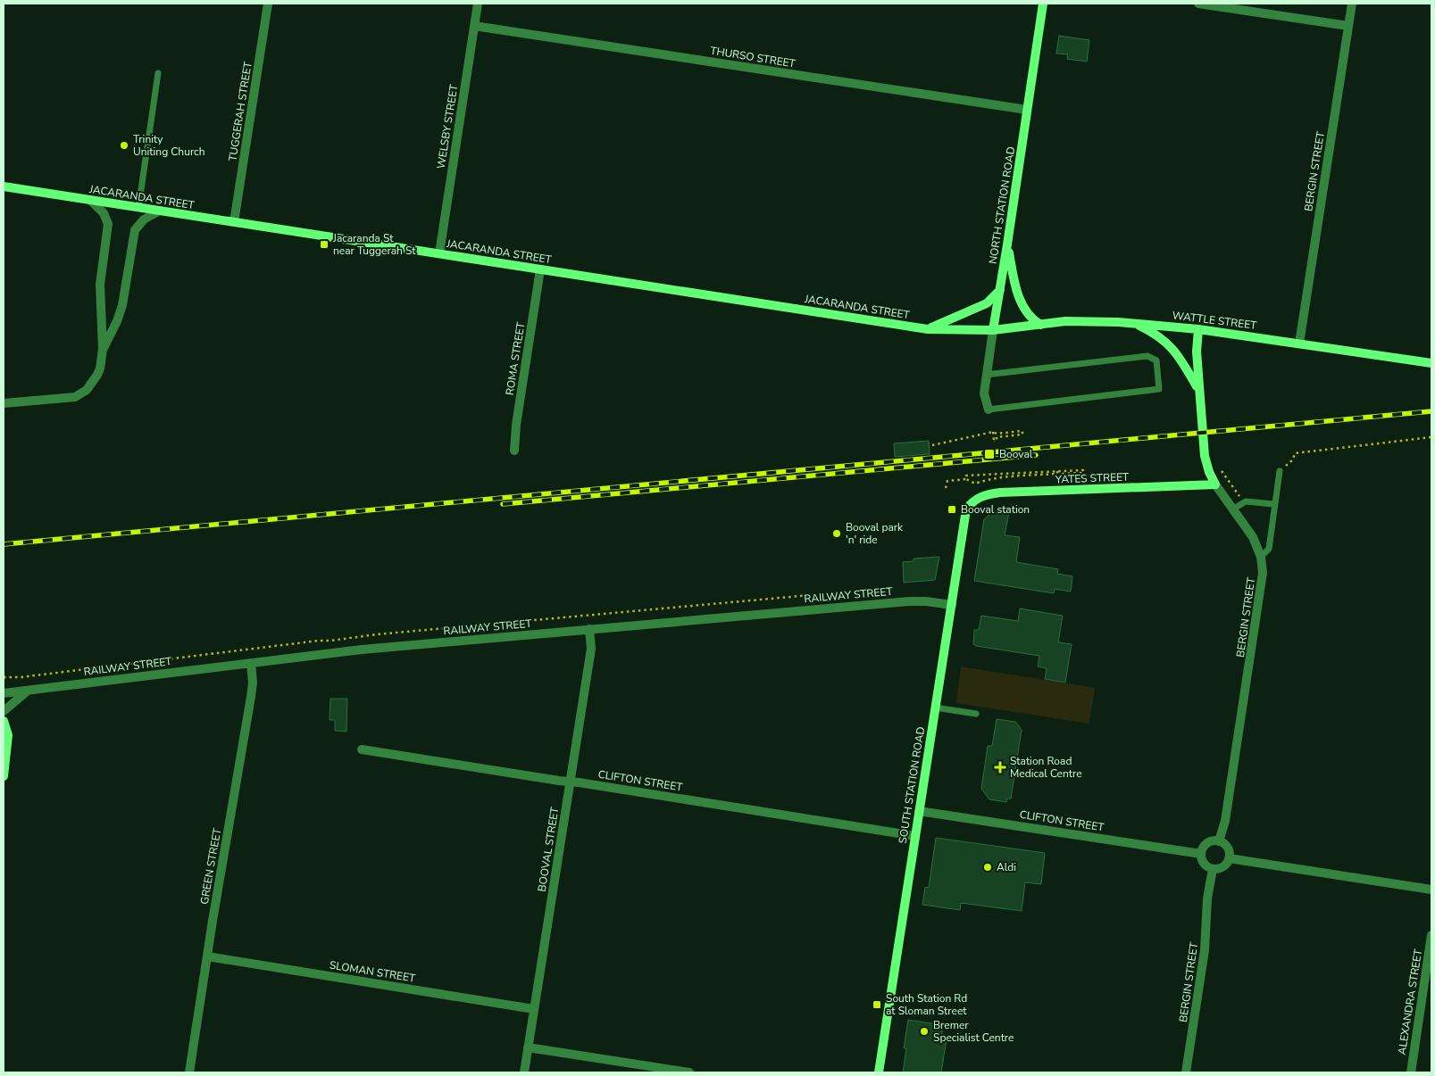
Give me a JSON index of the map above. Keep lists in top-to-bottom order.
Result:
{
  "streets": {
    "street": [
      "THURSO STREET",
      "TUGGERAH STREET",
      "WELSBY STREET",
      "BERGIN STREET",
      "JACARANDA STREET",
      "NORTH STATION ROAD",
      "WATTLE STREET",
      "ROMA STREET",
      "YATES STREET",
      "RAILWAY STREET",
      "CLIFTON STREET",
      "SOUTH STATION ROAD",
      "BOOVAL STREET",
      "GREEN STREET",
      "SLOMAN STREET",
      "ALEXANDRA STREET"
    ]
  },
  "crossings": [
    ["THURSO STREET", "WELSBY STREET"],
    ["THURSO STREET", "NORTH STATION ROAD"],
    ["TUGGERAH STREET", "JACARANDA STREET"],
    ["WELSBY STREET", "JACARANDA STREET"],
    ["BERGIN STREET", "WATTLE STREET"],
    ["BERGIN STREET", "YATES STREET"],
    ["BERGIN STREET", "CLIFTON STREET"],
    ["JACARANDA STREET", "NORTH STATION ROAD"],
    ["JACARANDA STREET", "WATTLE STREET"],
    ["JACARANDA STREET", "ROMA STREET"],
    ["NORTH STATION ROAD", "WATTLE STREET"],
    ["YATES STREET", "SOUTH STATION ROAD"],
    ["RAILWAY STREET", "SOUTH STATION ROAD"],
    ["RAILWAY STREET", "BOOVAL STREET"],
    ["RAILWAY STREET", "GREEN STREET"],
    ["CLIFTON STREET", "SOUTH STATION ROAD"],
    ["CLIFTON STREET", "BOOVAL STREET"],
    ["BOOVAL STREET", "SLOMAN STREET"],
    ["GREEN STREET", "SLOMAN STREET"]
  ],
  "places": {
    "other": [
      "Trinity Uniting Church",
      "Booval park 'n' ride",
      "Aldi",
      "Bremer Specialist Centre"
    ],
    "transit": [
      "Jacaranda St near Tuggerah St",
      "Booval",
      "Booval station",
      "South Station Rd at Sloman Street"
    ],
    "health": ["Station Road Medical Centre"]
  }
}
